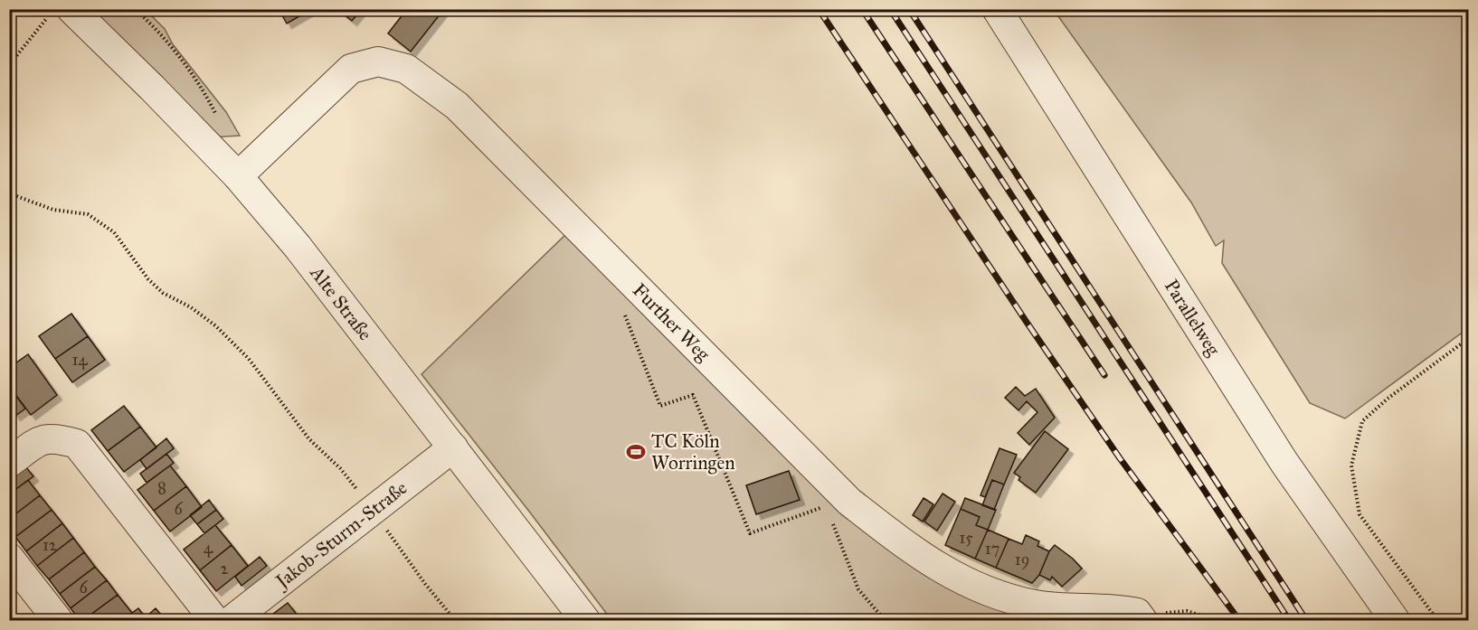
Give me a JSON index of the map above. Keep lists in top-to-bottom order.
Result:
{
  "streets": {
    "street": [
      "Alte Straße",
      "Parallelweg",
      "Further Weg",
      "Jakob-Sturm-Straße"
    ]
  },
  "crossings": [
    ["Alte Straße", "Further Weg"],
    ["Alte Straße", "Jakob-Sturm-Straße"]
  ],
  "places": {
    "sports": ["TC Köln Worringen"]
  },
  "house_numbers": [
    "14",
    "8",
    "6",
    "15",
    "12",
    "4",
    "17",
    "19",
    "2",
    "6"
  ]
}
